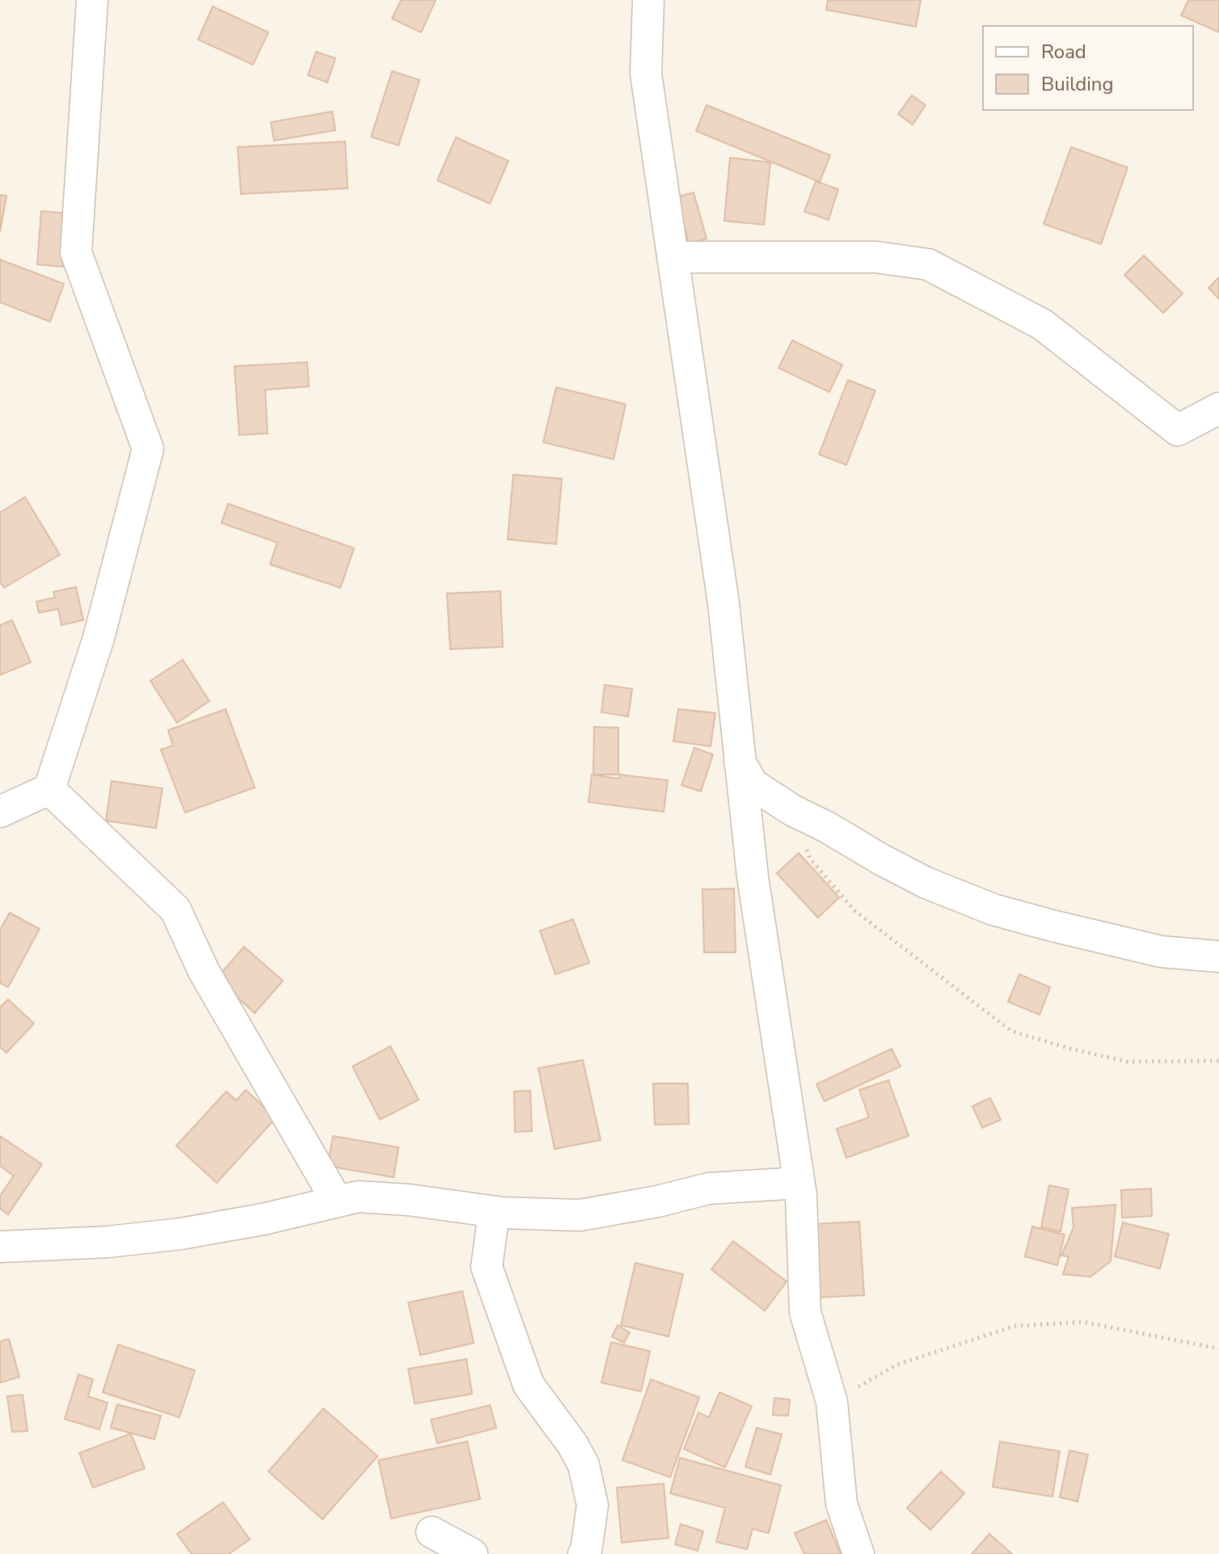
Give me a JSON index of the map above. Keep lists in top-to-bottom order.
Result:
{
  "legend": ["Road", "Building"]
}
